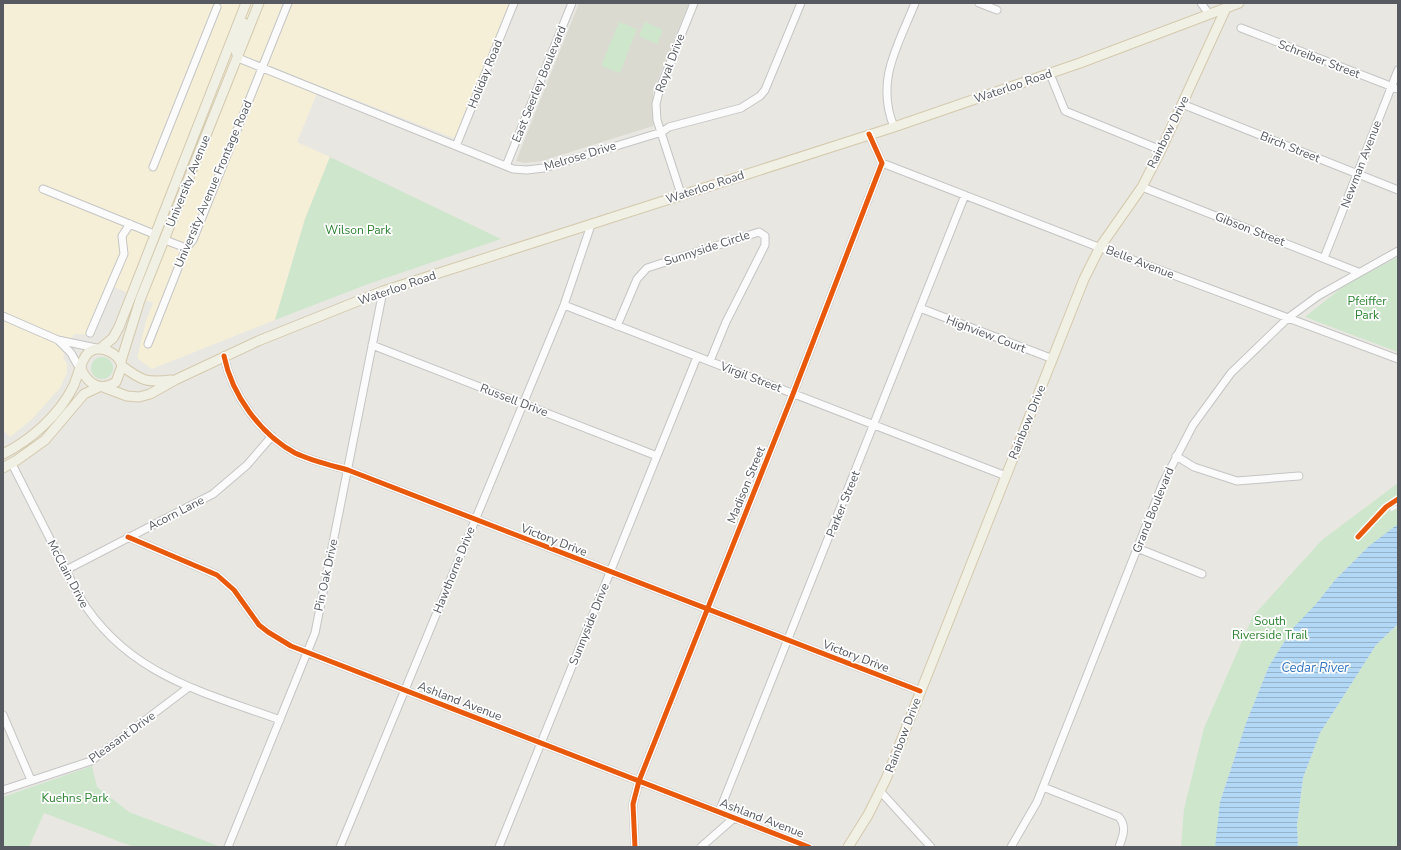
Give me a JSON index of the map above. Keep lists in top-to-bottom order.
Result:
{
  "streets": {
    "main road": ["Waterloo Road", "Rainbow Drive", "University Avenue"],
    "street": [
      "Schreiber Street",
      "Royal Drive",
      "Holiday Road",
      "East Seerley Boulevard",
      "Birch Street",
      "Melrose Drive",
      "Newman Avenue",
      "University Avenue Frontage Road",
      "Gibson Street",
      "Sunnyside Circle",
      "Belle Avenue",
      "Highview Court",
      "Virgil Street",
      "Russell Drive",
      "Madison Street",
      "Parker Street",
      "Grand Boulevard",
      "Acorn Lane",
      "Victory Drive",
      "Hawthorne Drive",
      "McClain Drive",
      "Pin Oak Drive",
      "Sunnyside Drive",
      "Ashland Avenue",
      "Pleasant Drive"
    ]
  },
  "crossings": [
    ["Schreiber Street", "Newman Avenue"],
    ["Royal Drive", "Waterloo Road"],
    ["Royal Drive", "Melrose Drive"],
    ["Holiday Road", "Melrose Drive"],
    ["East Seerley Boulevard", "Melrose Drive"],
    ["Waterloo Road", "Rainbow Drive"],
    ["Waterloo Road", "University Avenue"],
    ["Waterloo Road", "Victory Drive"],
    ["Waterloo Road", "Hawthorne Drive"],
    ["Waterloo Road", "Pin Oak Drive"],
    ["Rainbow Drive", "Birch Street"],
    ["Rainbow Drive", "Gibson Street"],
    ["Rainbow Drive", "Belle Avenue"],
    ["Rainbow Drive", "Highview Court"],
    ["Rainbow Drive", "Virgil Street"],
    ["Rainbow Drive", "Victory Drive"],
    ["Birch Street", "Newman Avenue"],
    ["Melrose Drive", "University Avenue"],
    ["Melrose Drive", "University Avenue Frontage Road"],
    ["Newman Avenue", "Gibson Street"],
    ["Gibson Street", "Grand Boulevard"],
    ["Sunnyside Circle", "Virgil Street"],
    ["Belle Avenue", "Madison Street"],
    ["Belle Avenue", "Parker Street"],
    ["Belle Avenue", "Grand Boulevard"],
    ["Highview Court", "Parker Street"],
    ["Virgil Street", "Madison Street"],
    ["Virgil Street", "Parker Street"],
    ["Virgil Street", "Hawthorne Drive"],
    ["Virgil Street", "Sunnyside Drive"],
    ["Russell Drive", "Hawthorne Drive"],
    ["Russell Drive", "Pin Oak Drive"],
    ["Russell Drive", "Sunnyside Drive"],
    ["Madison Street", "Victory Drive"],
    ["Madison Street", "Ashland Avenue"],
    ["Parker Street", "Victory Drive"],
    ["Parker Street", "Ashland Avenue"],
    ["Acorn Lane", "Victory Drive"],
    ["Acorn Lane", "McClain Drive"],
    ["Acorn Lane", "Ashland Avenue"],
    ["Victory Drive", "Hawthorne Drive"],
    ["Victory Drive", "Pin Oak Drive"],
    ["Victory Drive", "Sunnyside Drive"],
    ["Hawthorne Drive", "Ashland Avenue"],
    ["McClain Drive", "Pin Oak Drive"],
    ["McClain Drive", "Pleasant Drive"],
    ["Pin Oak Drive", "Ashland Avenue"],
    ["Sunnyside Drive", "Ashland Avenue"]
  ],
  "water": ["Cedar River"],
  "parks": [
    "Wilson Park",
    "Pfeiffer Park",
    "South Riverside Trail",
    "Kuehns Park"
  ]
}
